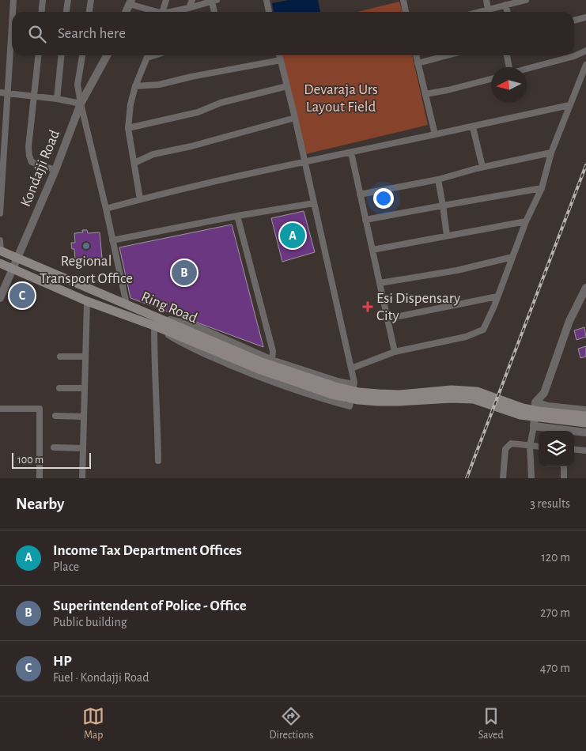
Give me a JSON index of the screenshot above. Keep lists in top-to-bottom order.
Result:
{
  "streets": {
    "main road": ["Ring Road"],
    "street": ["Kondajji Road"]
  },
  "crossings": [
    ["Kondajji Road", "Ring Road"]
  ],
  "parks": ["Devaraja Urs Layout Field"],
  "places": {
    "other": ["Regional Transport Office"],
    "health": ["Esi Dispensary City"]
  },
  "scale_bar": "100 m",
  "north": "left",
  "page": {
    "search": "Search here",
    "pins": ["A", "B", "C"],
    "scale": "100 m",
    "heading": ["Nearby", "3 results"],
    "list": [
      {
        "mark": "A",
        "name": "Income Tax Department Offices",
        "note": "Place",
        "value": "120 m"
      },
      {
        "mark": "B",
        "name": "Superintendent of Police - Office",
        "note": "Public building",
        "value": "270 m"
      },
      {
        "mark": "C",
        "name": "HP",
        "note": "Fuel · Kondajji Road",
        "value": "470 m"
      }
    ],
    "nav": ["Map", "Directions", "Saved"]
  }
}
